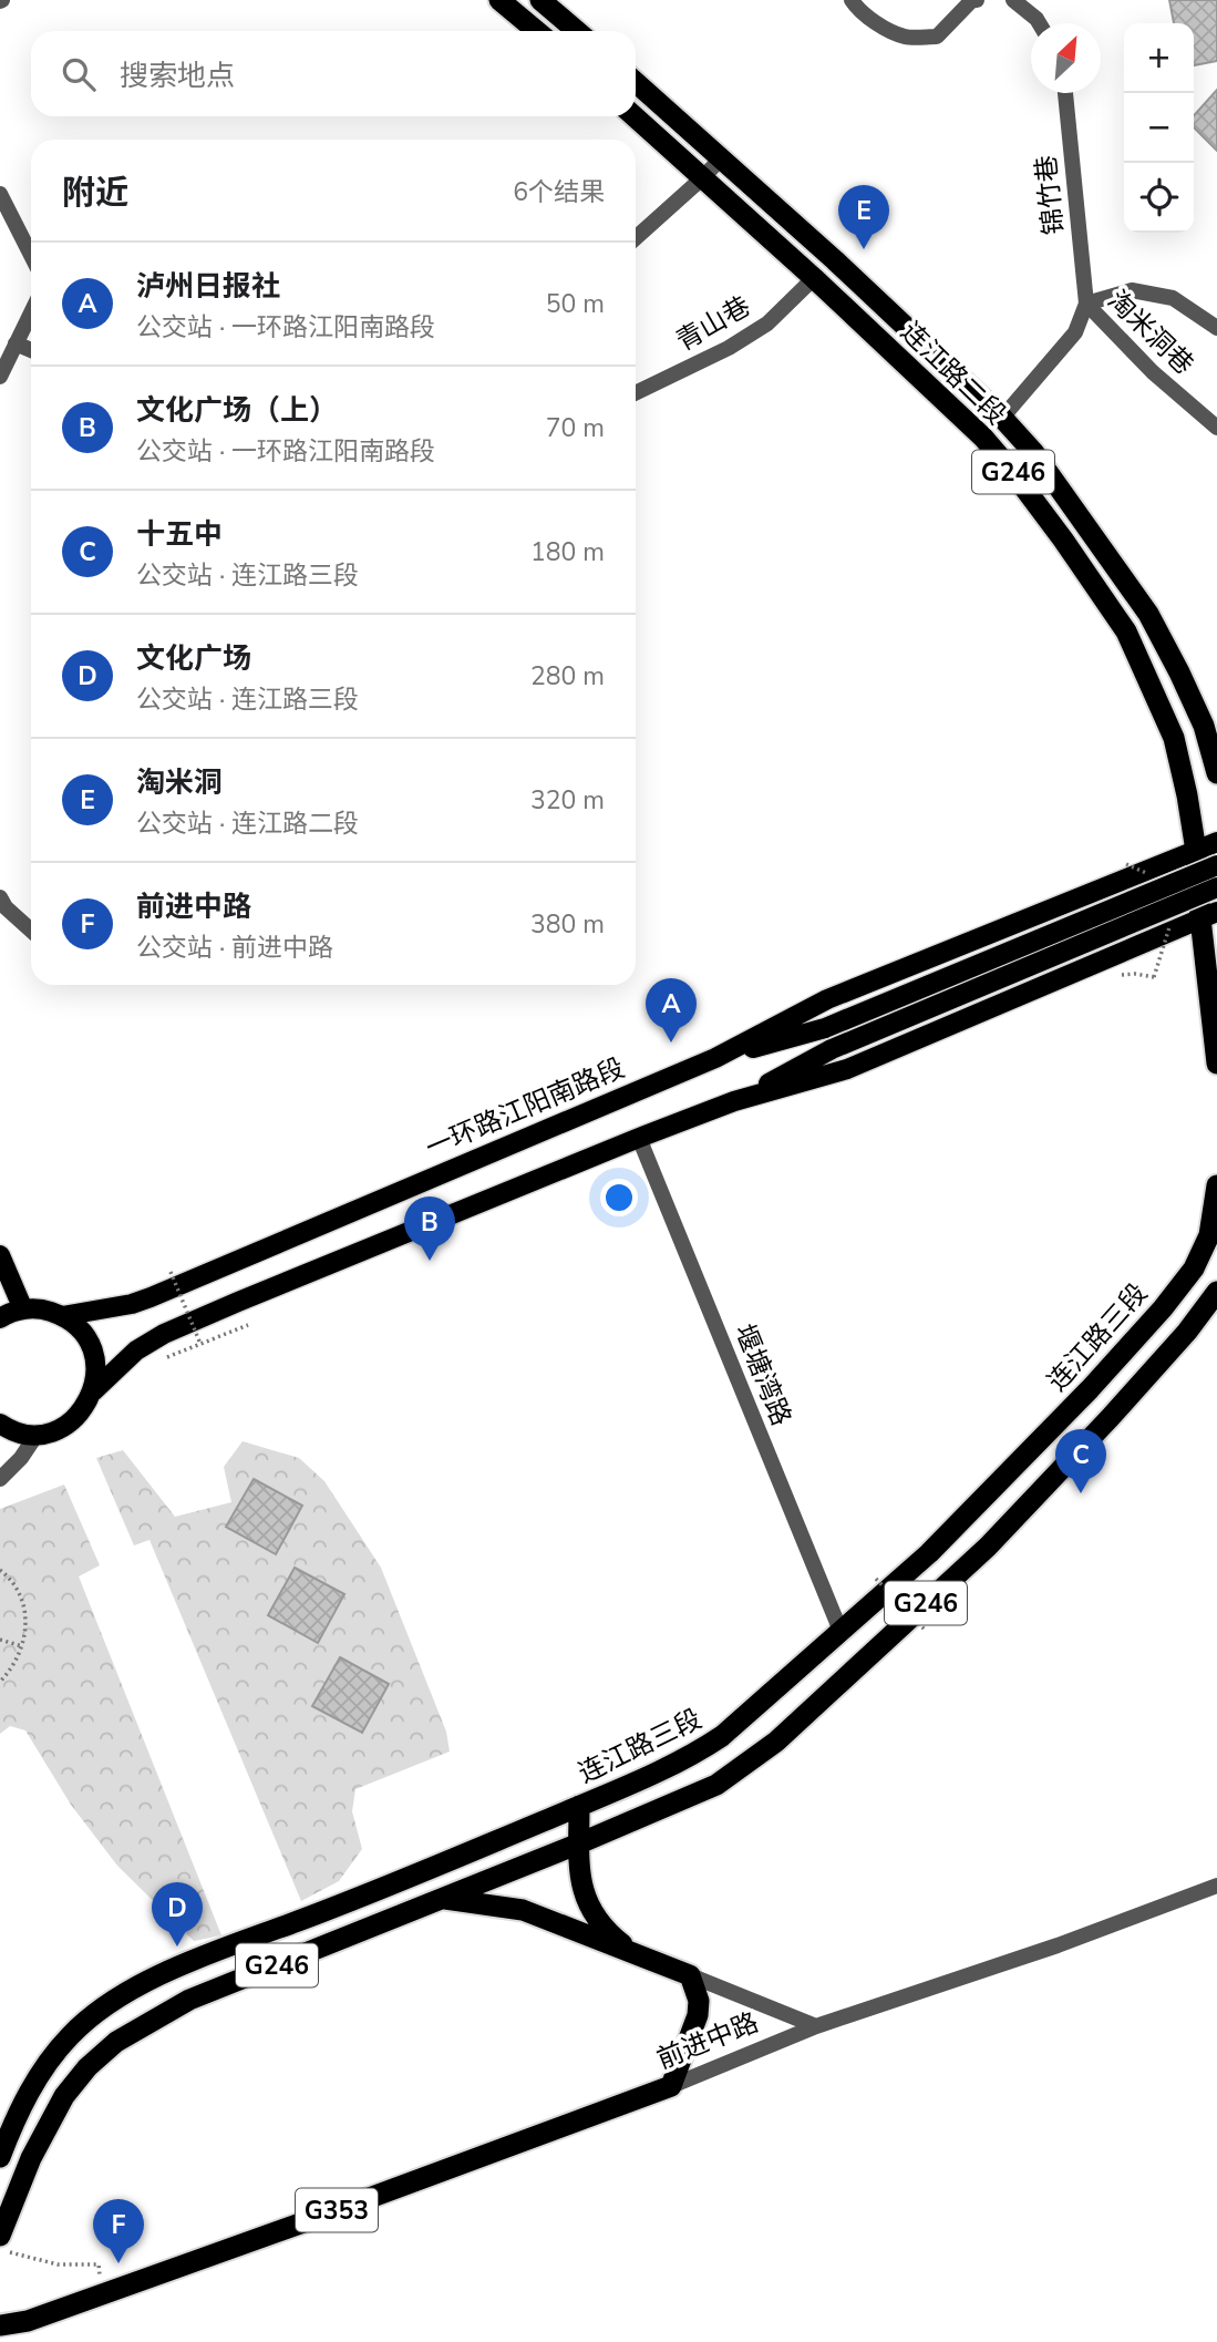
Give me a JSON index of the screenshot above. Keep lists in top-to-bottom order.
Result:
{
  "streets": {
    "highway": [
      "连江路二段",
      "G246",
      "连江路三段",
      "前进中路",
      "G353"
    ],
    "main road": ["一环路江阳南路段"],
    "street": [
      "锦竹巷",
      "青山巷",
      "淘米洞巷",
      "堰塘湾路"
    ]
  },
  "crossings": [
    ["锦竹巷", "淘米洞巷"],
    ["青山巷", "连江路二段"],
    ["淘米洞巷", "连江路二段"],
    ["连江路二段", "G246"],
    ["连江路二段", "一环路江阳南路段"],
    ["连江路三段", "堰塘湾路"]
  ],
  "north": "top right",
  "page": {
    "map_buttons": ["+", "−"],
    "search": "搜索地点",
    "heading": ["附近", "6个结果"],
    "pins": [
      "E",
      "A",
      "B",
      "C",
      "D",
      "F"
    ],
    "list": [
      {
        "mark": "A",
        "name": "泸州日报社",
        "note": "公交站 · 一环路江阳南路段",
        "value": "50 m"
      },
      {
        "mark": "B",
        "name": "文化广场（上）",
        "note": "公交站 · 一环路江阳南路段",
        "value": "70 m"
      },
      {
        "mark": "C",
        "name": "十五中",
        "note": "公交站 · 连江路三段",
        "value": "180 m"
      },
      {
        "mark": "D",
        "name": "文化广场",
        "note": "公交站 · 连江路三段",
        "value": "280 m"
      },
      {
        "mark": "E",
        "name": "淘米洞",
        "note": "公交站 · 连江路二段",
        "value": "320 m"
      },
      {
        "mark": "F",
        "name": "前进中路",
        "note": "公交站 · 前进中路",
        "value": "380 m"
      }
    ]
  }
}
